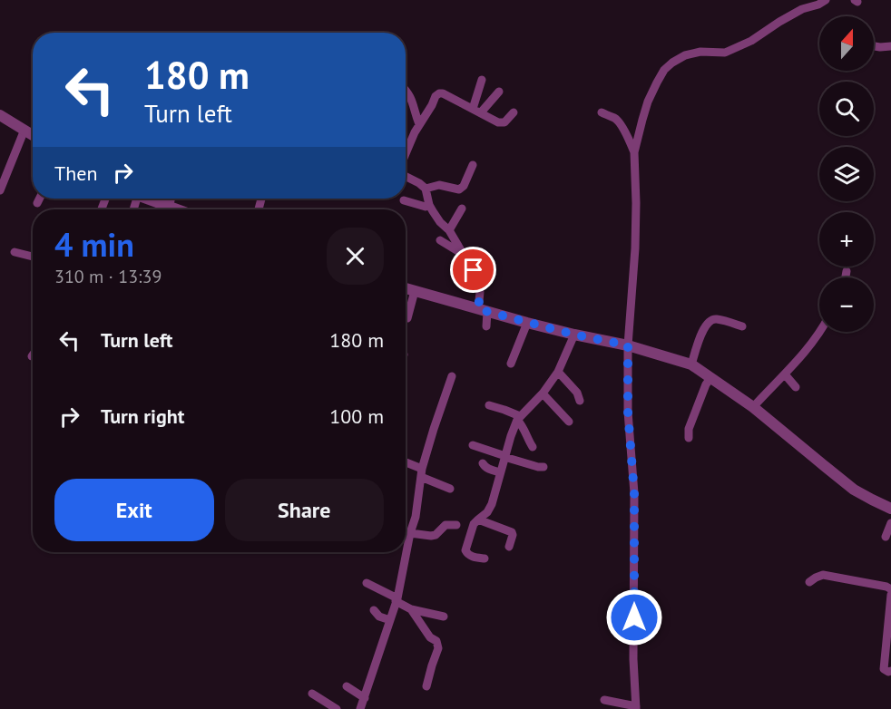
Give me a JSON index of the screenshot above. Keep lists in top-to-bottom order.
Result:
{
  "north": "top",
  "page": {
    "map_buttons": ["+", "−"],
    "turn": ["180 m", "Turn left"],
    "then": "Then",
    "heading": ["4 min", "310 m · 13:39"],
    "list": [
      {
        "name": "Turn left",
        "value": "180 m"
      },
      {
        "name": "Turn right",
        "value": "100 m"
      }
    ],
    "buttons": ["Exit", "Share"]
  }
}
